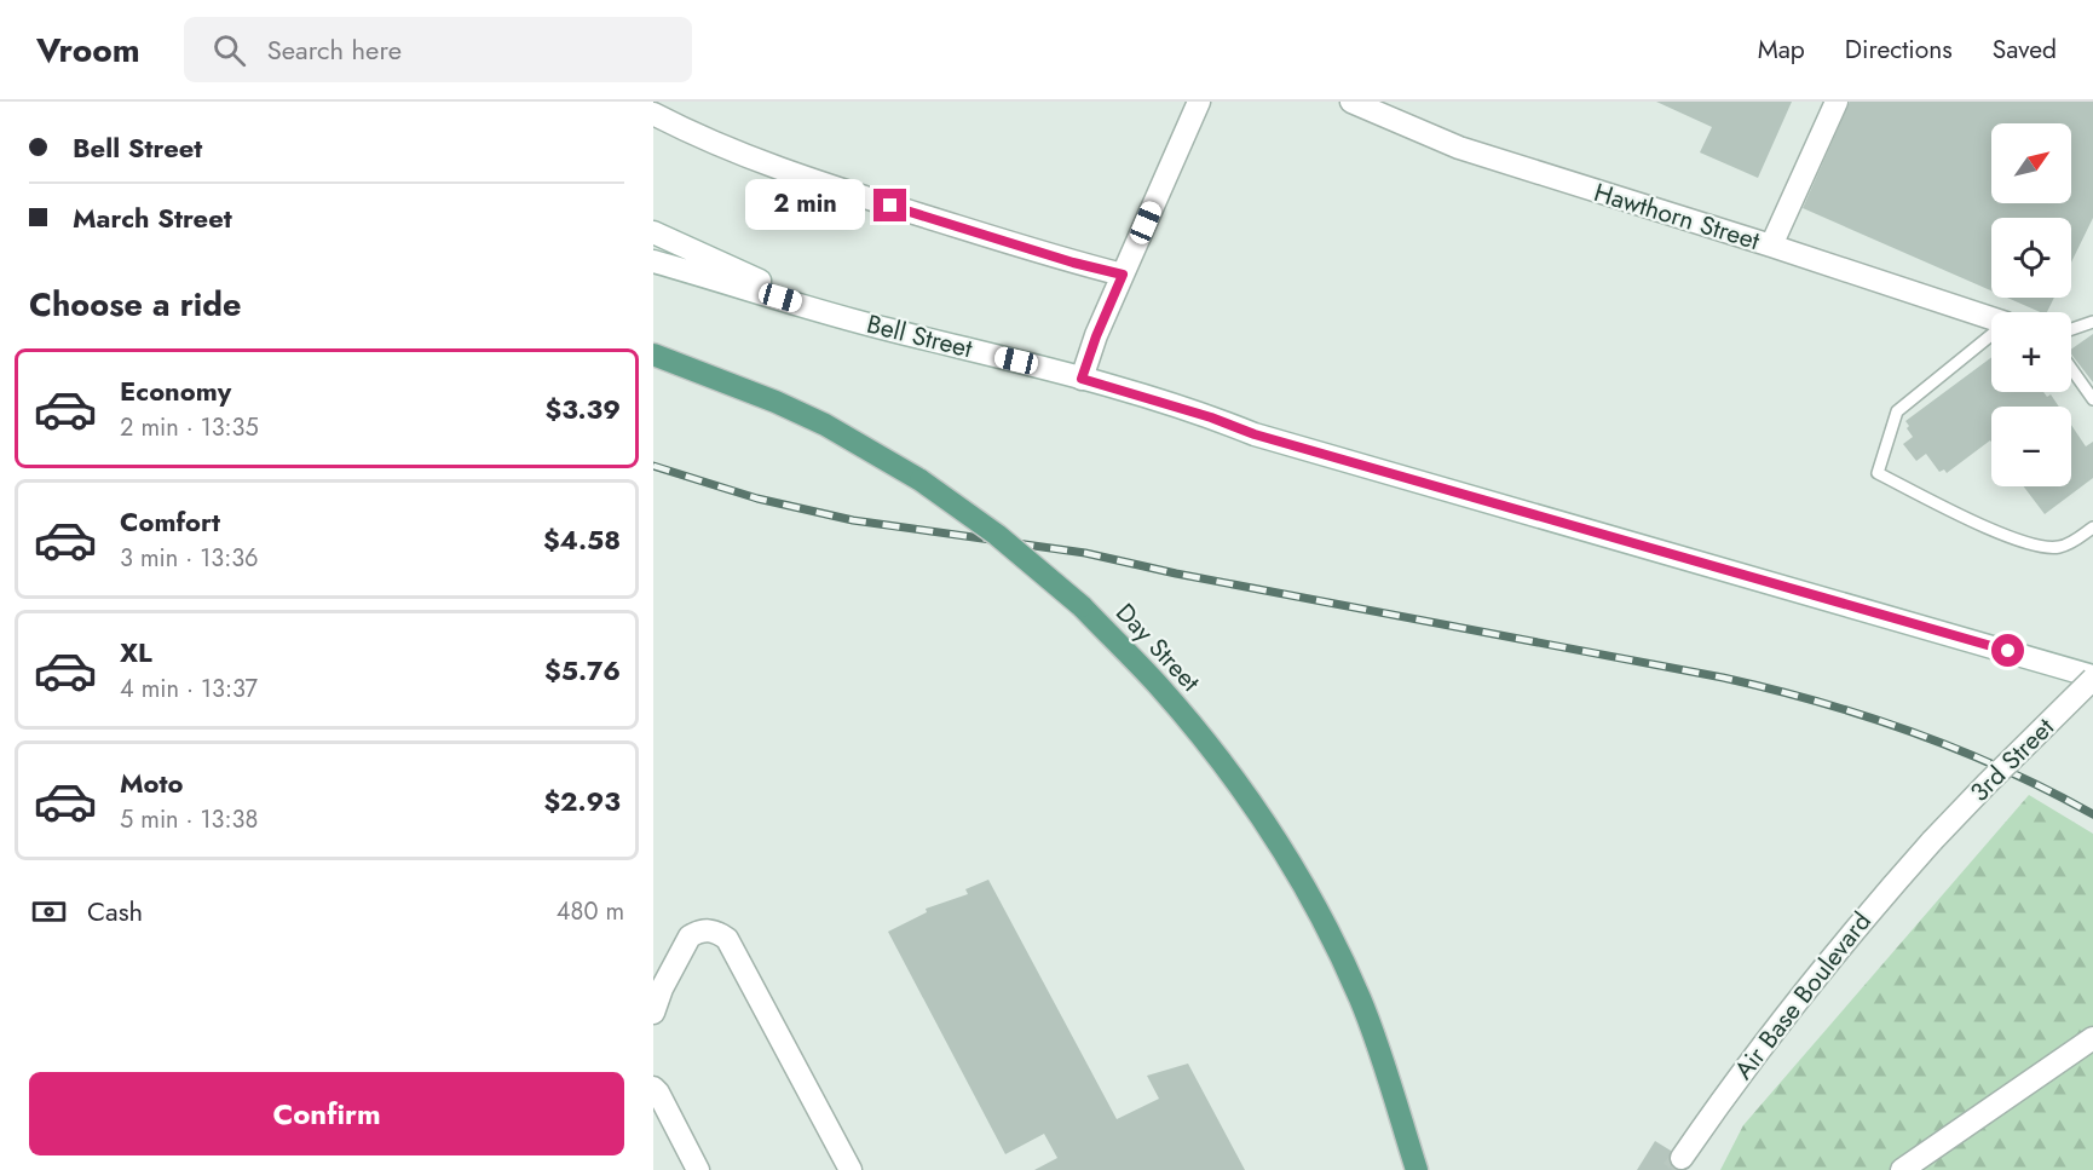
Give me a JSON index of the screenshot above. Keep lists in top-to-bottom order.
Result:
{
  "streets": {
    "main road": ["Day Street"],
    "street": [
      "Hawthorn Street",
      "Bell Street",
      "3rd Street",
      "Air Base Boulevard"
    ]
  },
  "crossings": [
    ["Bell Street", "3rd Street"],
    ["3rd Street", "Air Base Boulevard"]
  ],
  "north": "top right",
  "page": {
    "header": "Vroom",
    "search": "Search here",
    "nav": ["Map", "Directions", "Saved"],
    "banner": ["Bell Street", "March Street"],
    "map_buttons": ["+", "−"],
    "bubble": "2 min",
    "heading": "Choose a ride",
    "list": [
      {
        "name": "Economy",
        "note": "2 min · 13:35",
        "value": "$3.39"
      },
      {
        "name": "Comfort",
        "note": "3 min · 13:36",
        "value": "$4.58"
      },
      {
        "name": "XL",
        "note": "4 min · 13:37",
        "value": "$5.76"
      },
      {
        "name": "Moto",
        "note": "5 min · 13:38",
        "value": "$2.93"
      }
    ],
    "pay": ["Cash", "480 m"],
    "buttons": "Confirm"
  }
}
